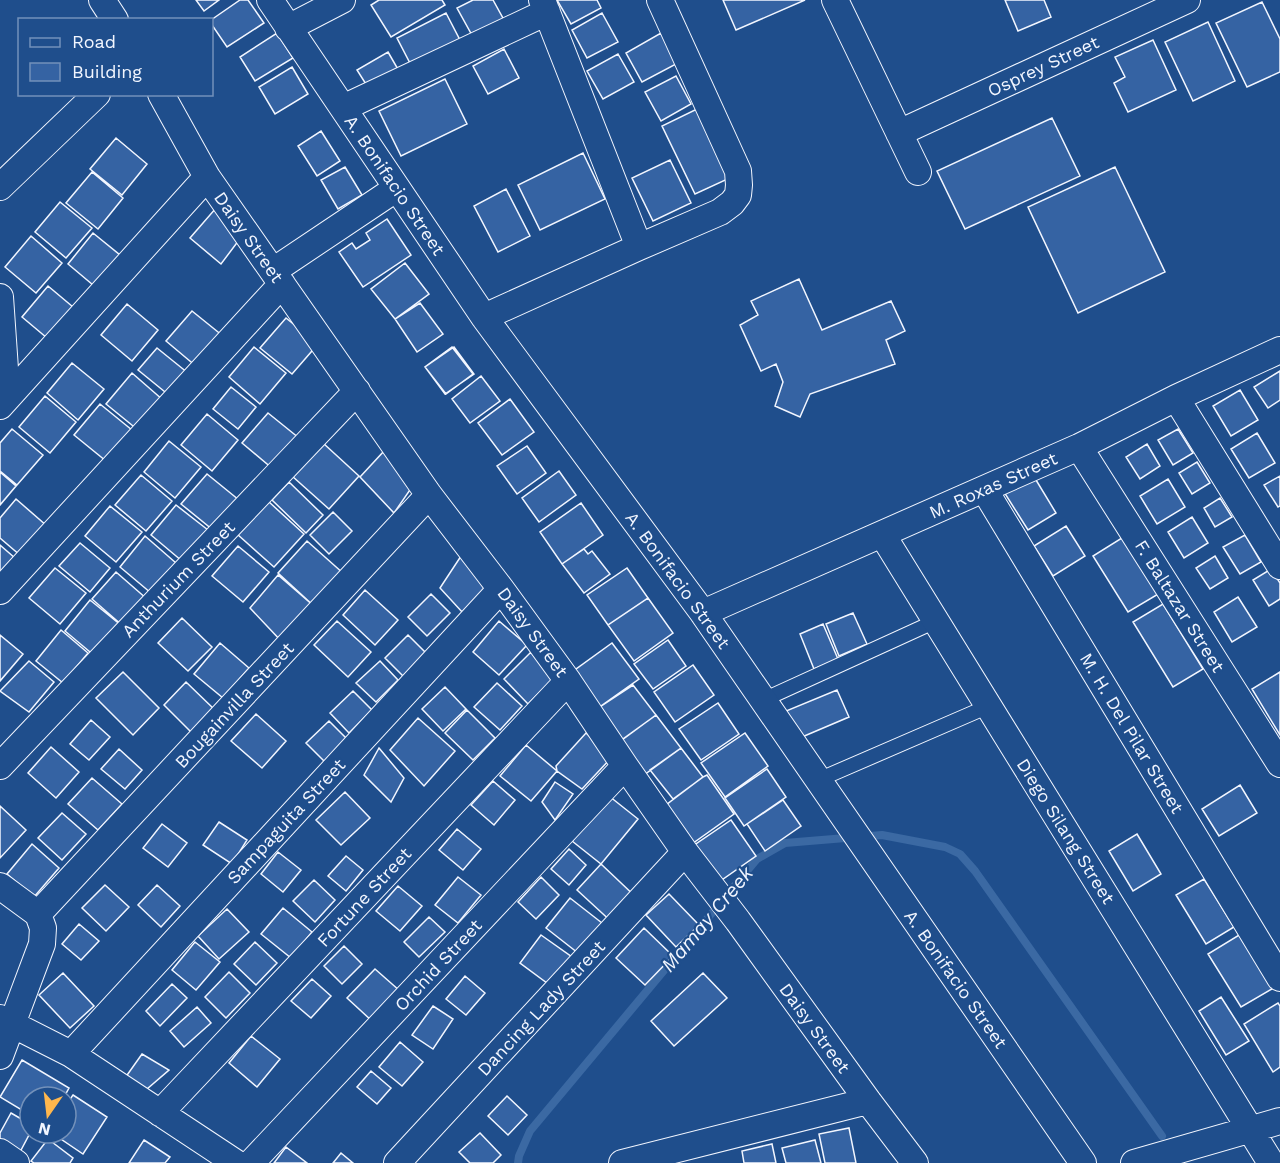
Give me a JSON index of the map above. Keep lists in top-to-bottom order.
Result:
{
  "streets": {
    "street": [
      "Osprey Street",
      "A. Bonifacio Street",
      "Daisy Street",
      "M. Roxas Street",
      "Anthurium Street",
      "F. Baltazar Street",
      "Bougainvilla Street",
      "M. H. Del Pilar Street",
      "Sampaguita Street",
      "Diego Silang Street",
      "Fortune Street",
      "Orchid Street",
      "Dancing Lady Street"
    ]
  },
  "crossings": [
    ["A. Bonifacio Street", "M. Roxas Street"],
    ["Daisy Street", "Anthurium Street"],
    ["Daisy Street", "Bougainvilla Street"],
    ["Daisy Street", "Sampaguita Street"],
    ["Daisy Street", "Fortune Street"],
    ["Daisy Street", "Orchid Street"],
    ["Daisy Street", "Dancing Lady Street"],
    ["M. Roxas Street", "F. Baltazar Street"],
    ["M. Roxas Street", "M. H. Del Pilar Street"],
    ["M. Roxas Street", "Diego Silang Street"]
  ],
  "water": ["Mamay Creek"],
  "legend": ["Road", "Building"],
  "north": "bottom"
}
